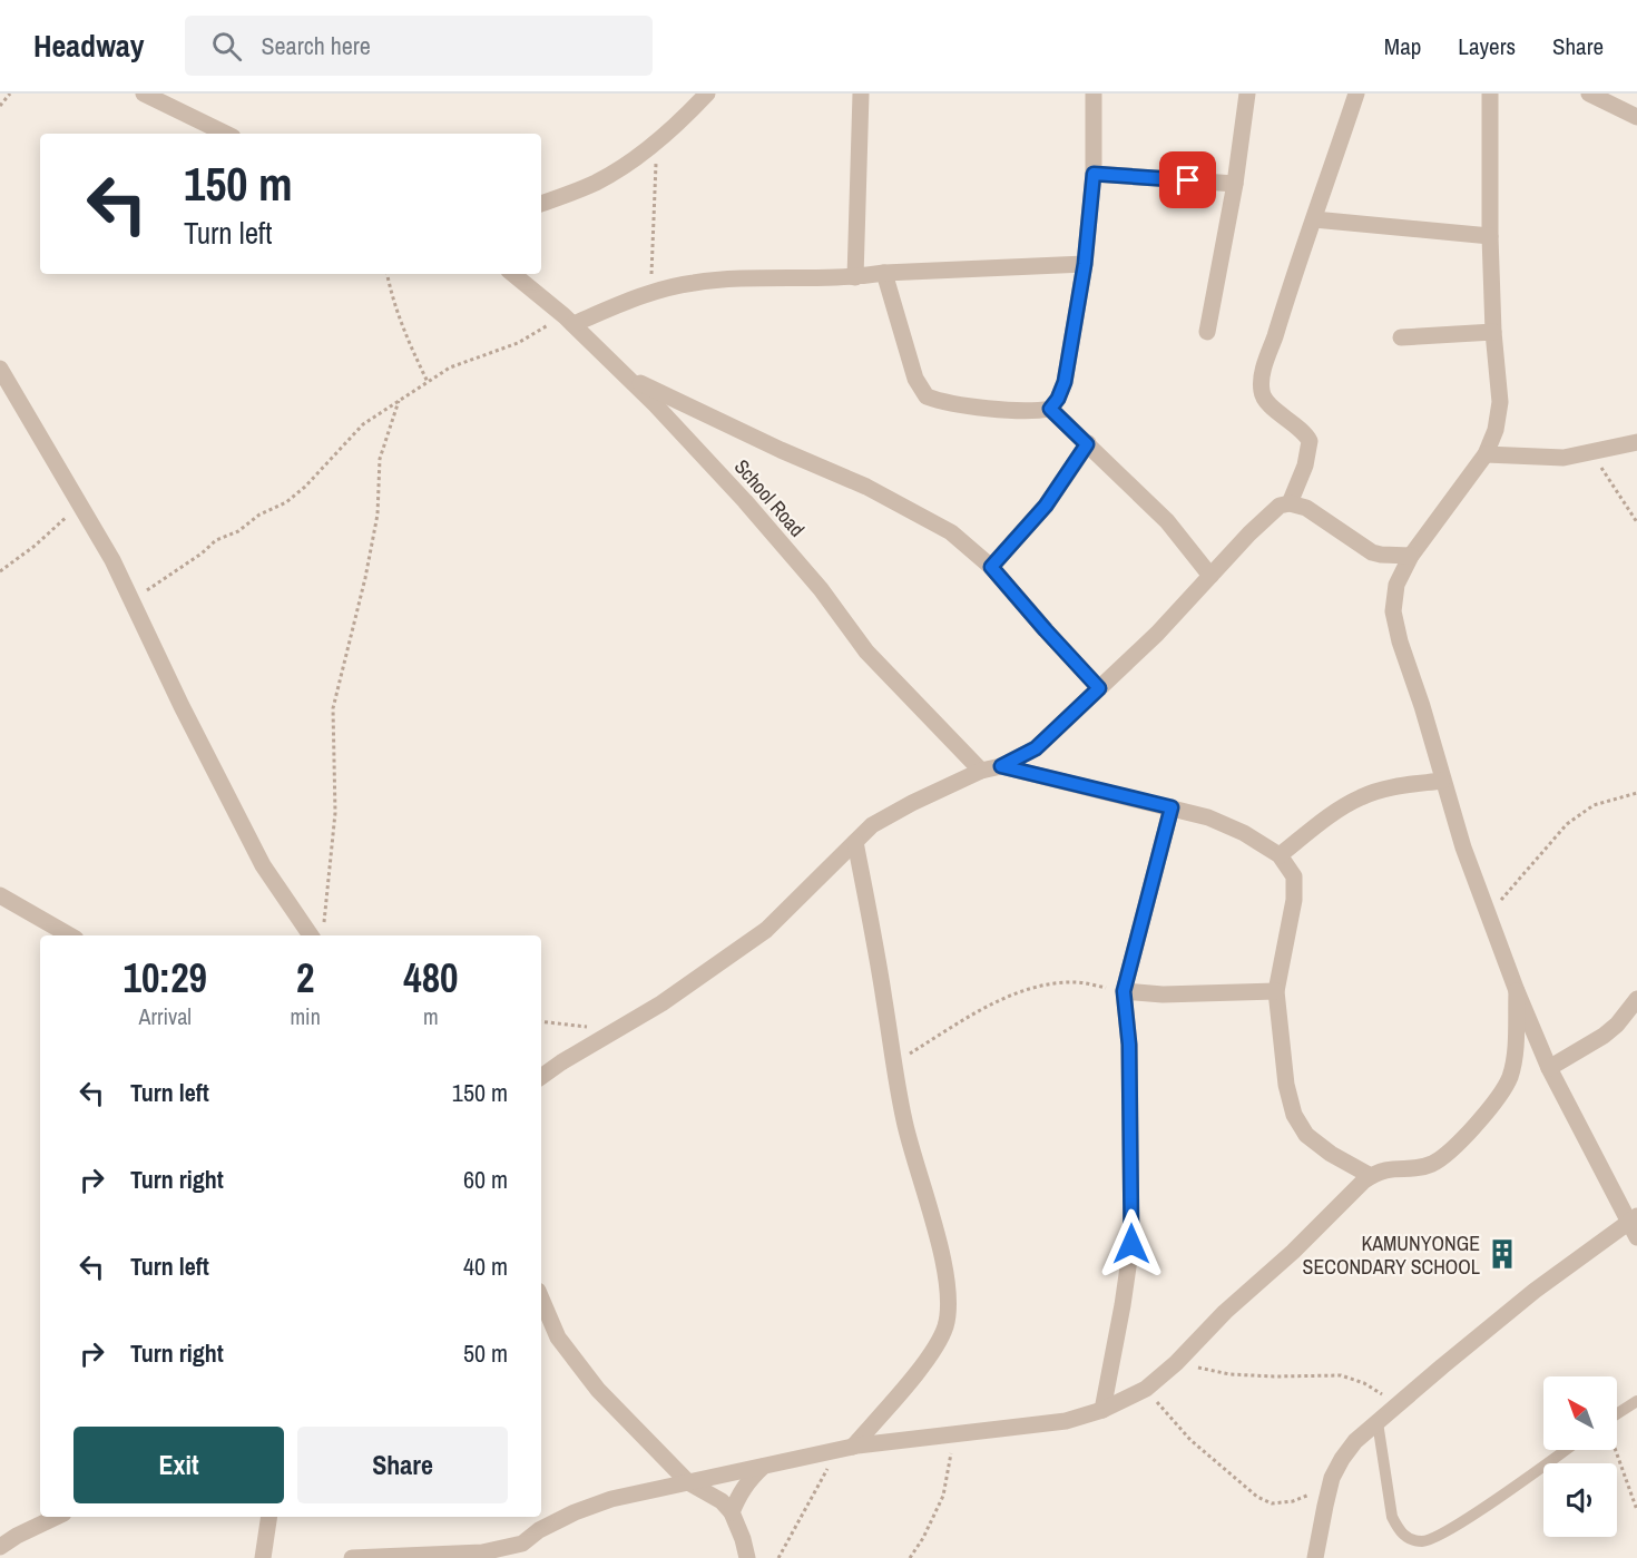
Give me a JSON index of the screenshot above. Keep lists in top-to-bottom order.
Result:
{
  "streets": {
    "street": ["School Road"]
  },
  "places": {
    "building": ["KAMUNYONGE SECONDARY SCHOOL"]
  },
  "north": "top left",
  "page": {
    "header": "Headway",
    "search": "Search here",
    "nav": ["Map", "Layers", "Share"],
    "turn": ["150 m", "Turn left"],
    "eta": [
      "10:29",
      "Arrival",
      "2",
      "min",
      "480",
      "m"
    ],
    "list": [
      {
        "name": "Turn left",
        "value": "150 m"
      },
      {
        "name": "Turn right",
        "value": "60 m"
      },
      {
        "name": "Turn left",
        "value": "40 m"
      },
      {
        "name": "Turn right",
        "value": "50 m"
      }
    ],
    "buttons": ["Exit", "Share"]
  }
}
